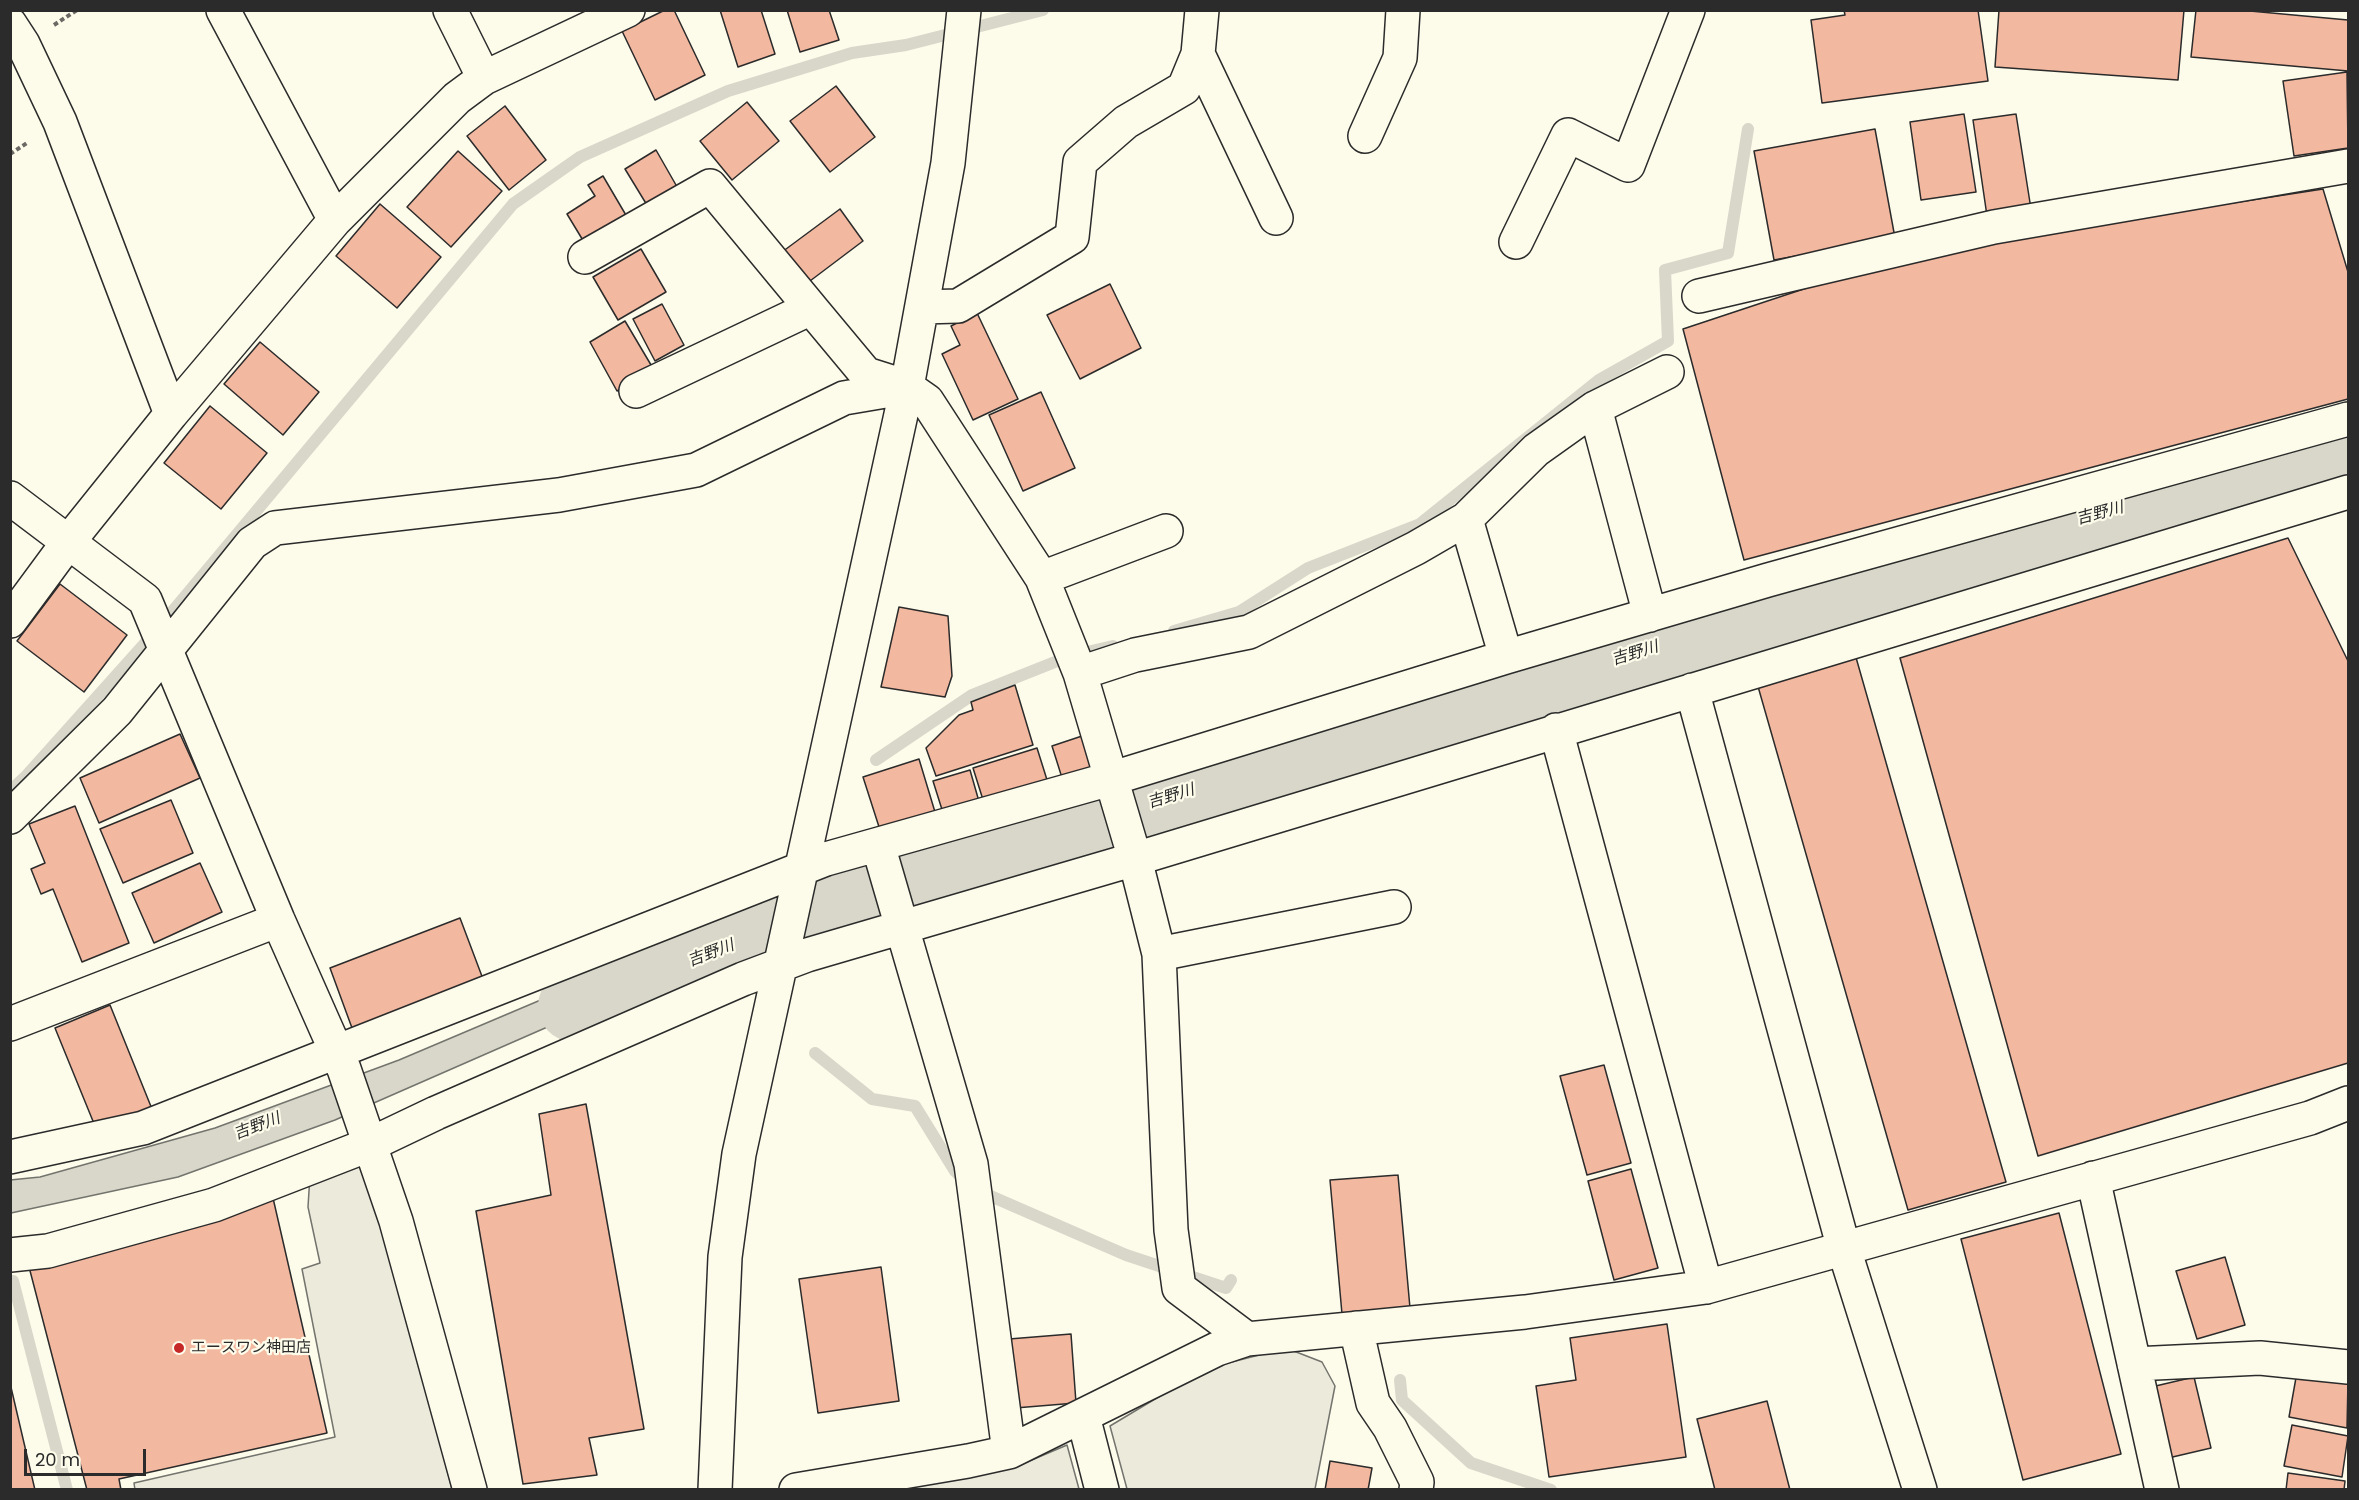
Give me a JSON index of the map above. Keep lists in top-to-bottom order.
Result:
{
  "water": ["吉野川"],
  "places": ["エースワン神田店"],
  "scale_bar": "20 m"
}
